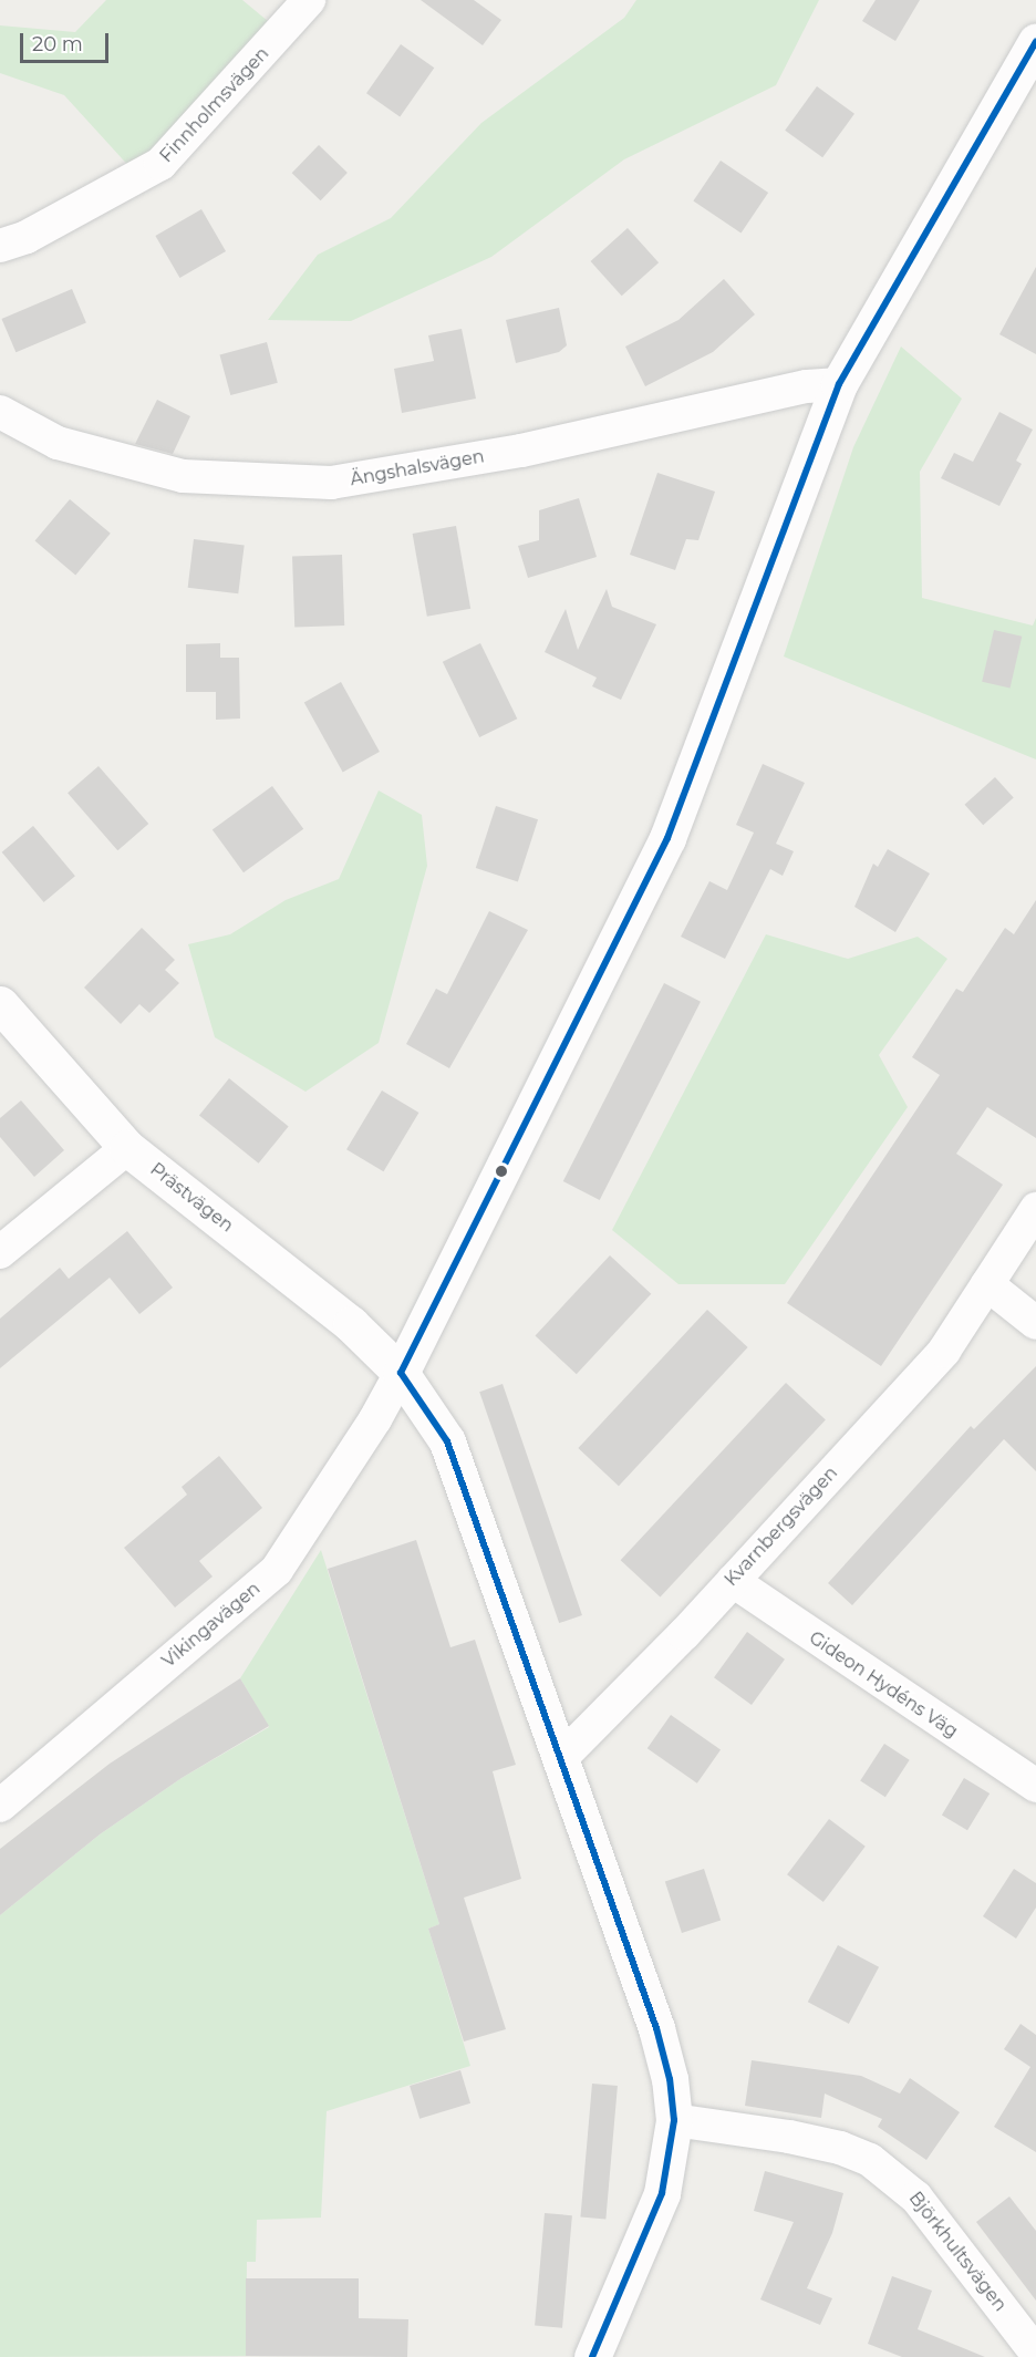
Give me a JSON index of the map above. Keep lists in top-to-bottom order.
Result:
{
  "streets": {
    "street": [
      "Finnholmsvägen",
      "Ängshalsvägen",
      "Prästvägen",
      "Kvarnbergsvägen",
      "Vikingavägen",
      "Gideon Hydéns Väg",
      "Björkhultsvägen"
    ]
  },
  "crossings": [
    ["Prästvägen", "Kvarnbergsvägen"],
    ["Prästvägen", "Vikingavägen"],
    ["Prästvägen", "Björkhultsvägen"],
    ["Kvarnbergsvägen", "Gideon Hydéns Väg"]
  ],
  "scale_bar": "20 m"
}
